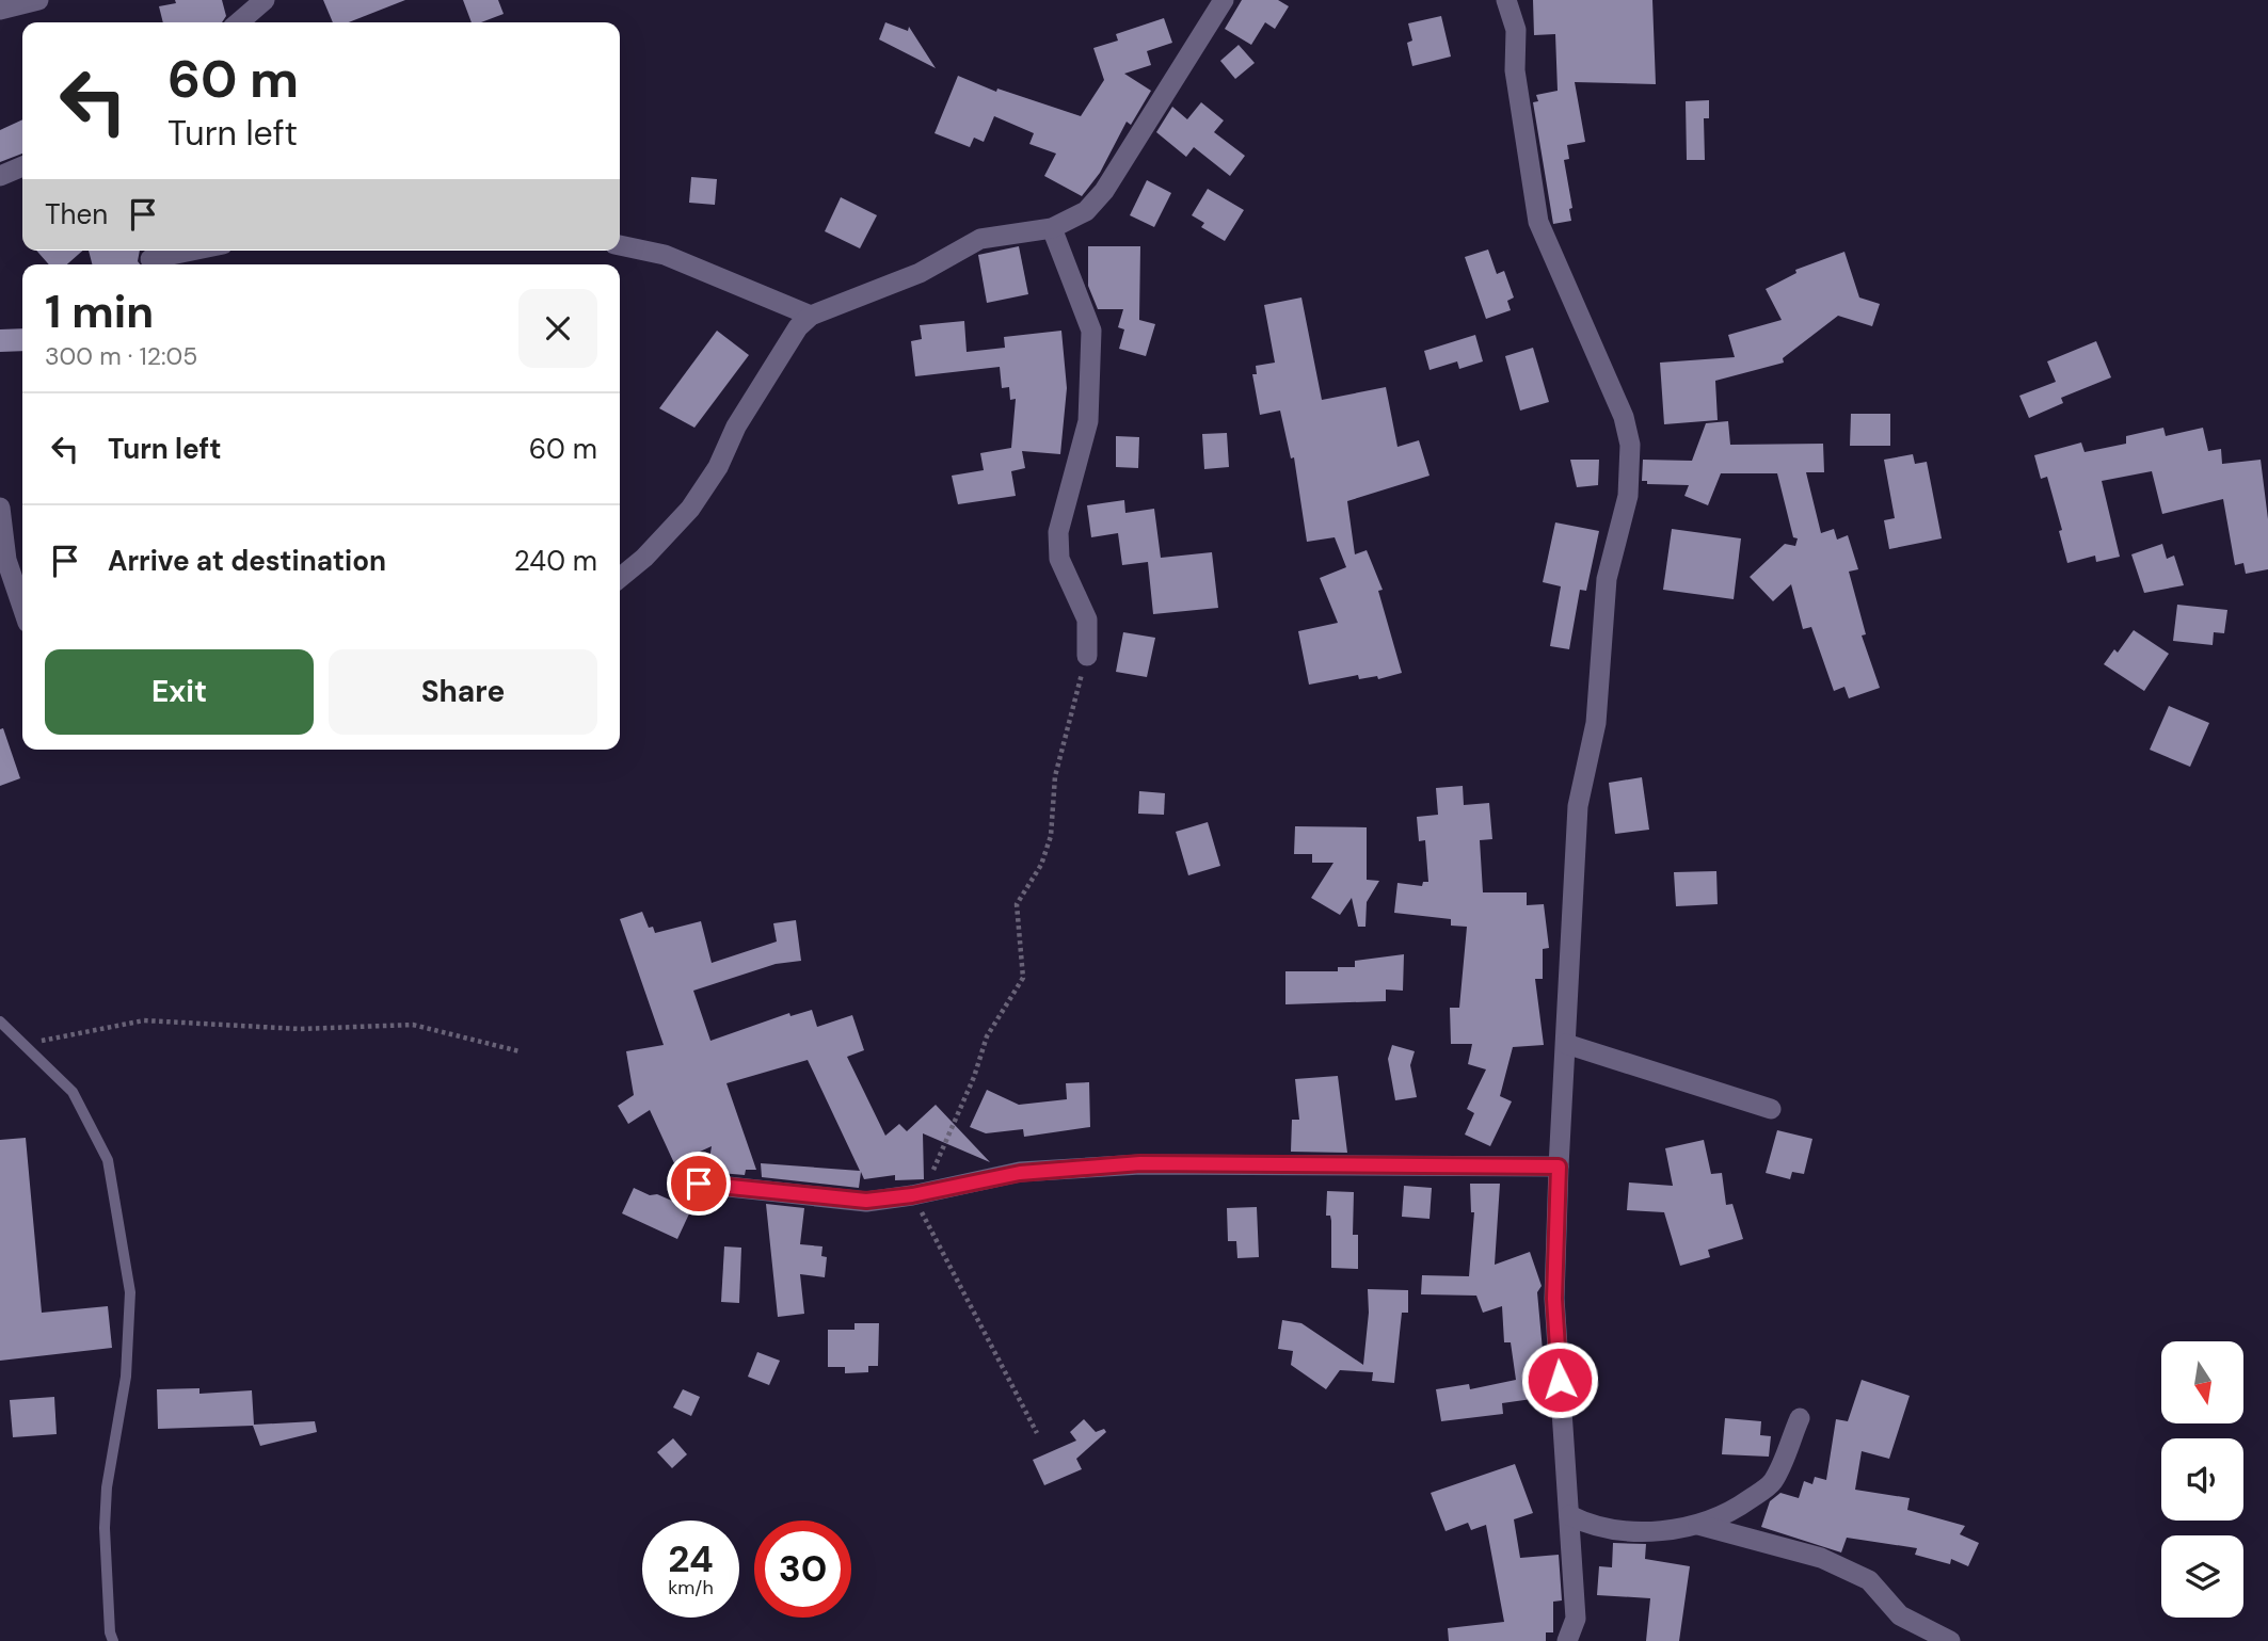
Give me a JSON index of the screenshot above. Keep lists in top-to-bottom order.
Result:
{
  "north": "bottom",
  "page": {
    "turn": ["60 m", "Turn left"],
    "then": "Then",
    "heading": ["1 min", "300 m · 12:05"],
    "list": [
      {
        "name": "Turn left",
        "value": "60 m"
      },
      {
        "name": "Arrive at destination",
        "value": "240 m"
      }
    ],
    "buttons": ["Exit", "Share"],
    "speed": "24 km/h",
    "limit": "30"
  }
}
